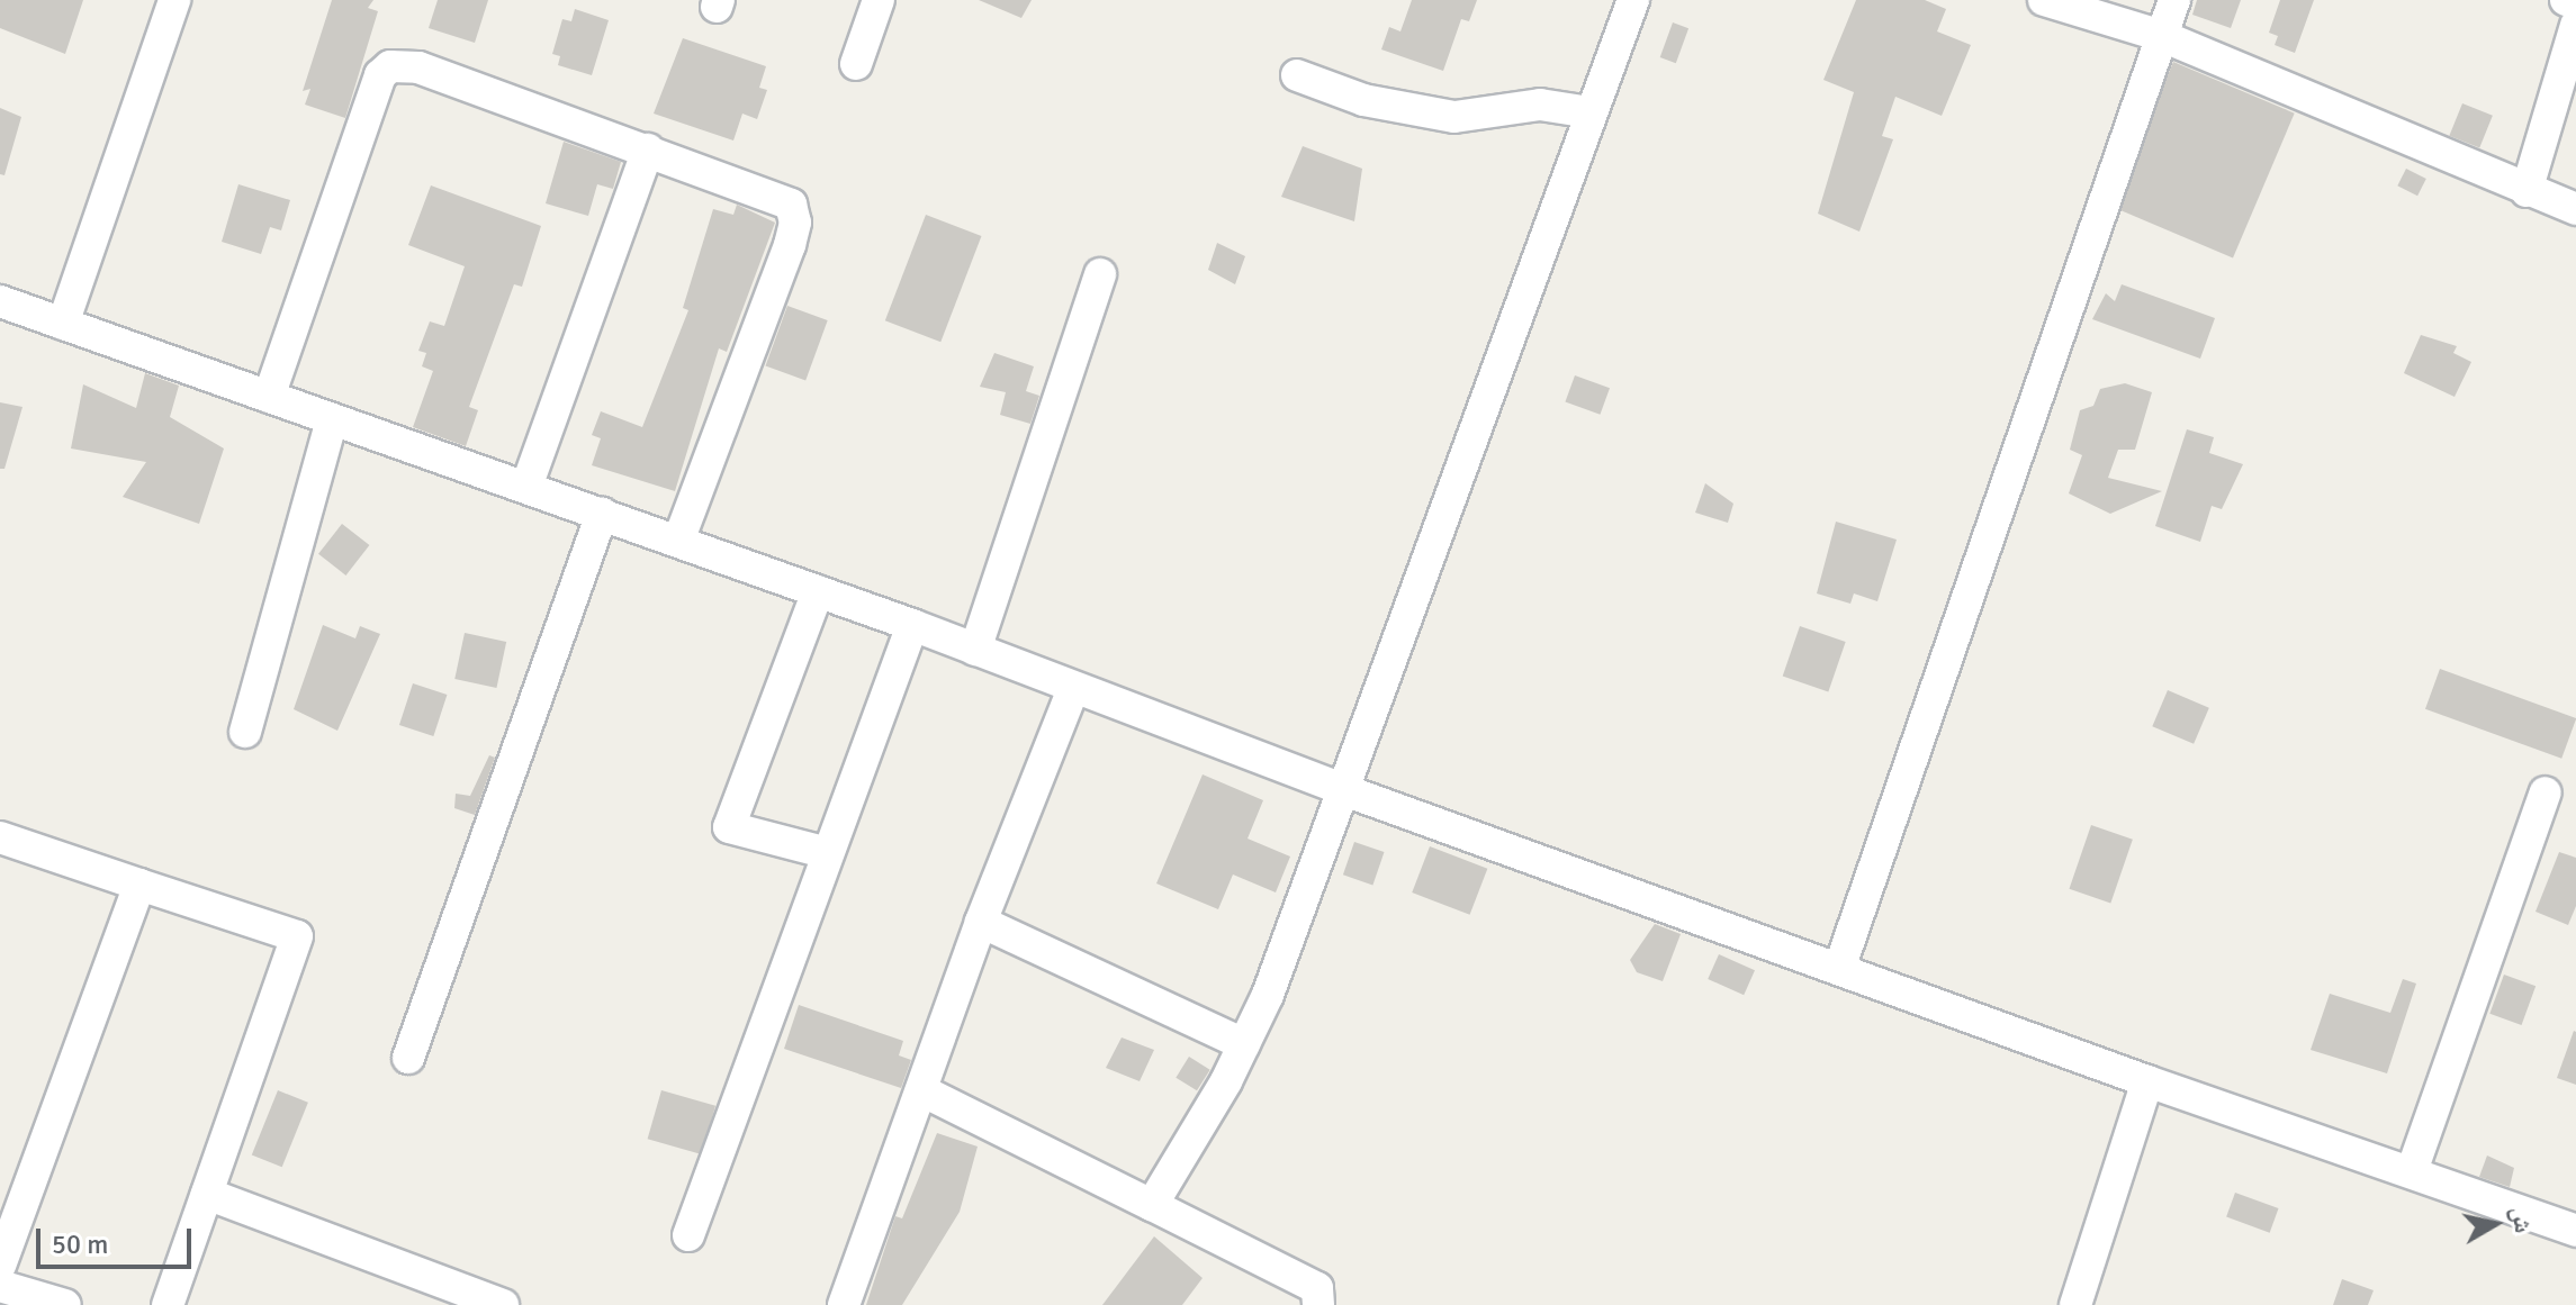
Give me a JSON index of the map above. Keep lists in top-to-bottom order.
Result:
{
  "scale_bar": "50 m",
  "north": "right"
}
